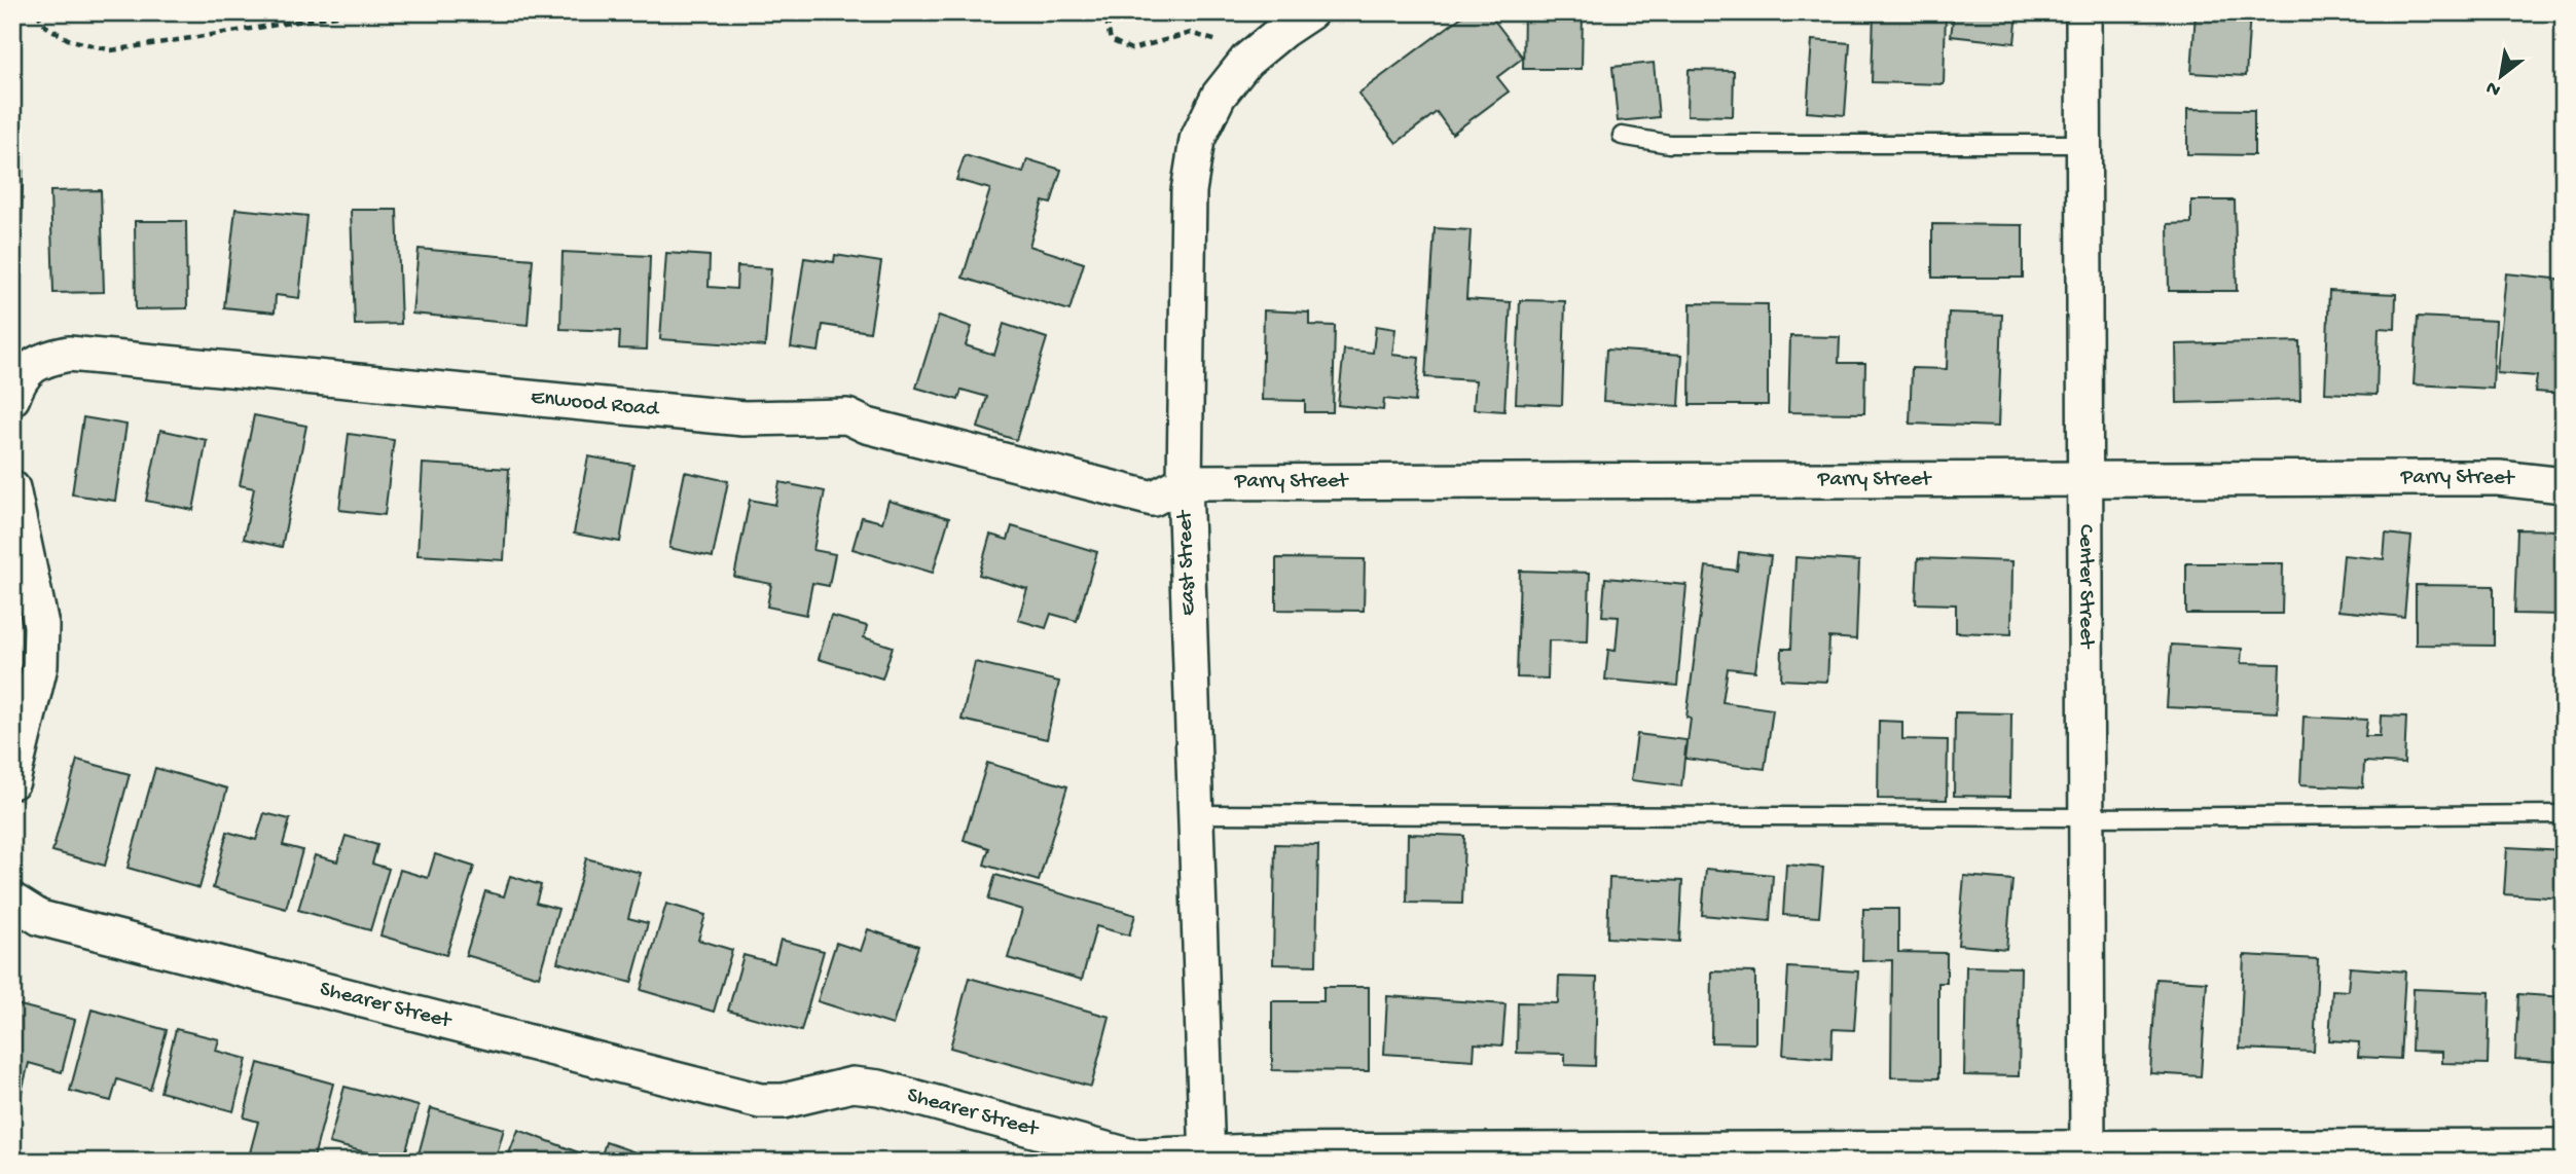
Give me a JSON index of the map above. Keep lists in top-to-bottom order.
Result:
{
  "streets": {
    "street": [
      "Enwood Road",
      "Parry Street",
      "East Street",
      "Center Street",
      "Shearer Street"
    ]
  },
  "crossings": [
    ["Enwood Road", "Parry Street"],
    ["Enwood Road", "East Street"],
    ["Parry Street", "East Street"],
    ["Parry Street", "Center Street"],
    ["East Street", "Shearer Street"],
    ["Center Street", "Shearer Street"]
  ],
  "north": "bottom left"
}
